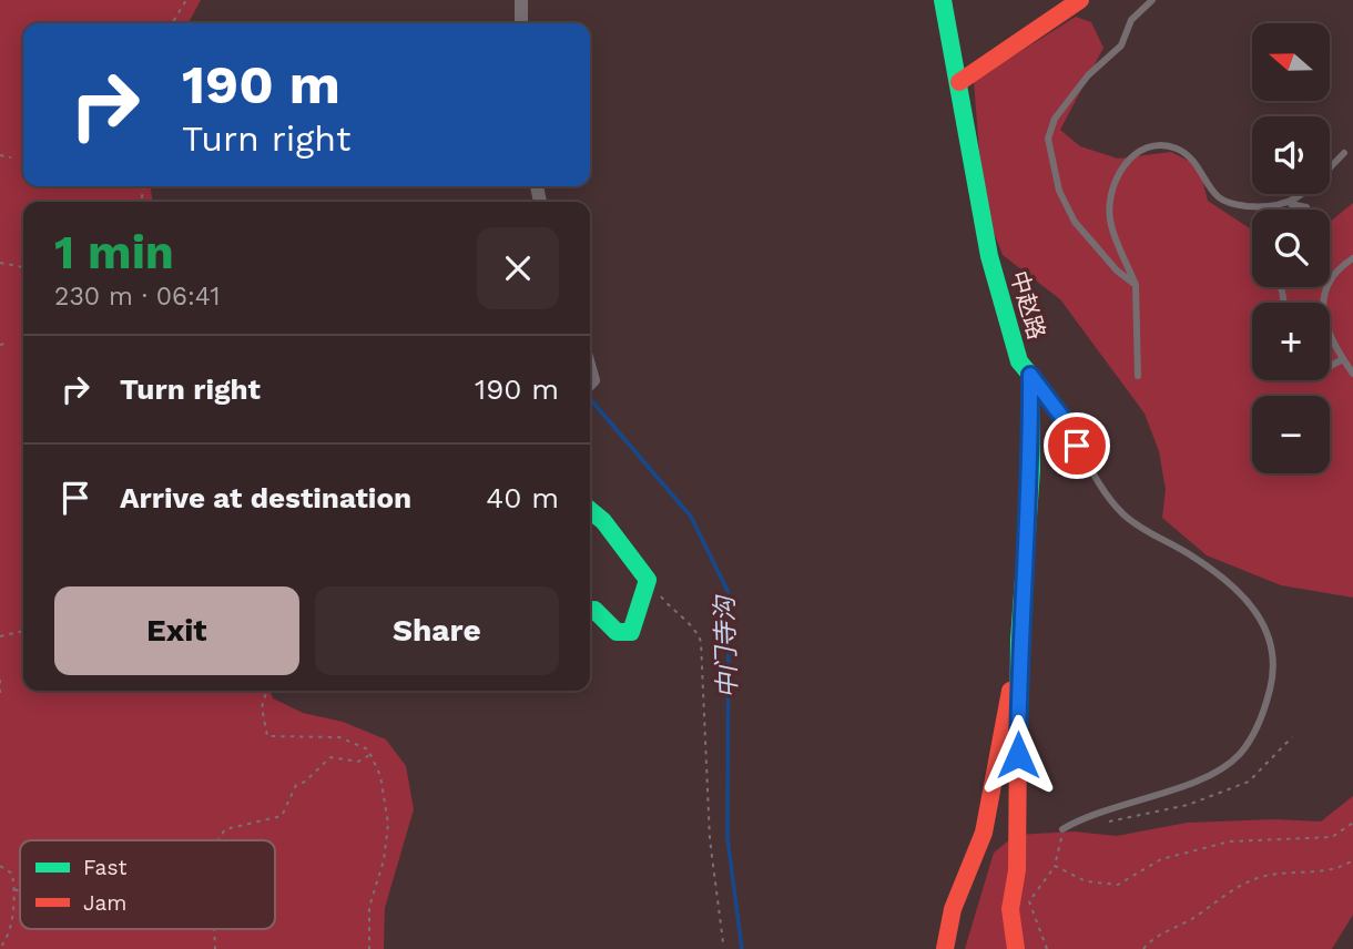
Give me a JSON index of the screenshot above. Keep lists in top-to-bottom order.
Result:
{
  "streets": {
    "street": ["中赵路"]
  },
  "water": ["中门寺沟"],
  "legend": ["Fast", "Jam"],
  "north": "left",
  "page": {
    "map_buttons": ["+", "−"],
    "turn": ["190 m", "Turn right"],
    "heading": ["1 min", "230 m · 06:41"],
    "list": [
      {
        "name": "Turn right",
        "value": "190 m"
      },
      {
        "name": "Arrive at destination",
        "value": "40 m"
      }
    ],
    "buttons": ["Exit", "Share"]
  }
}
